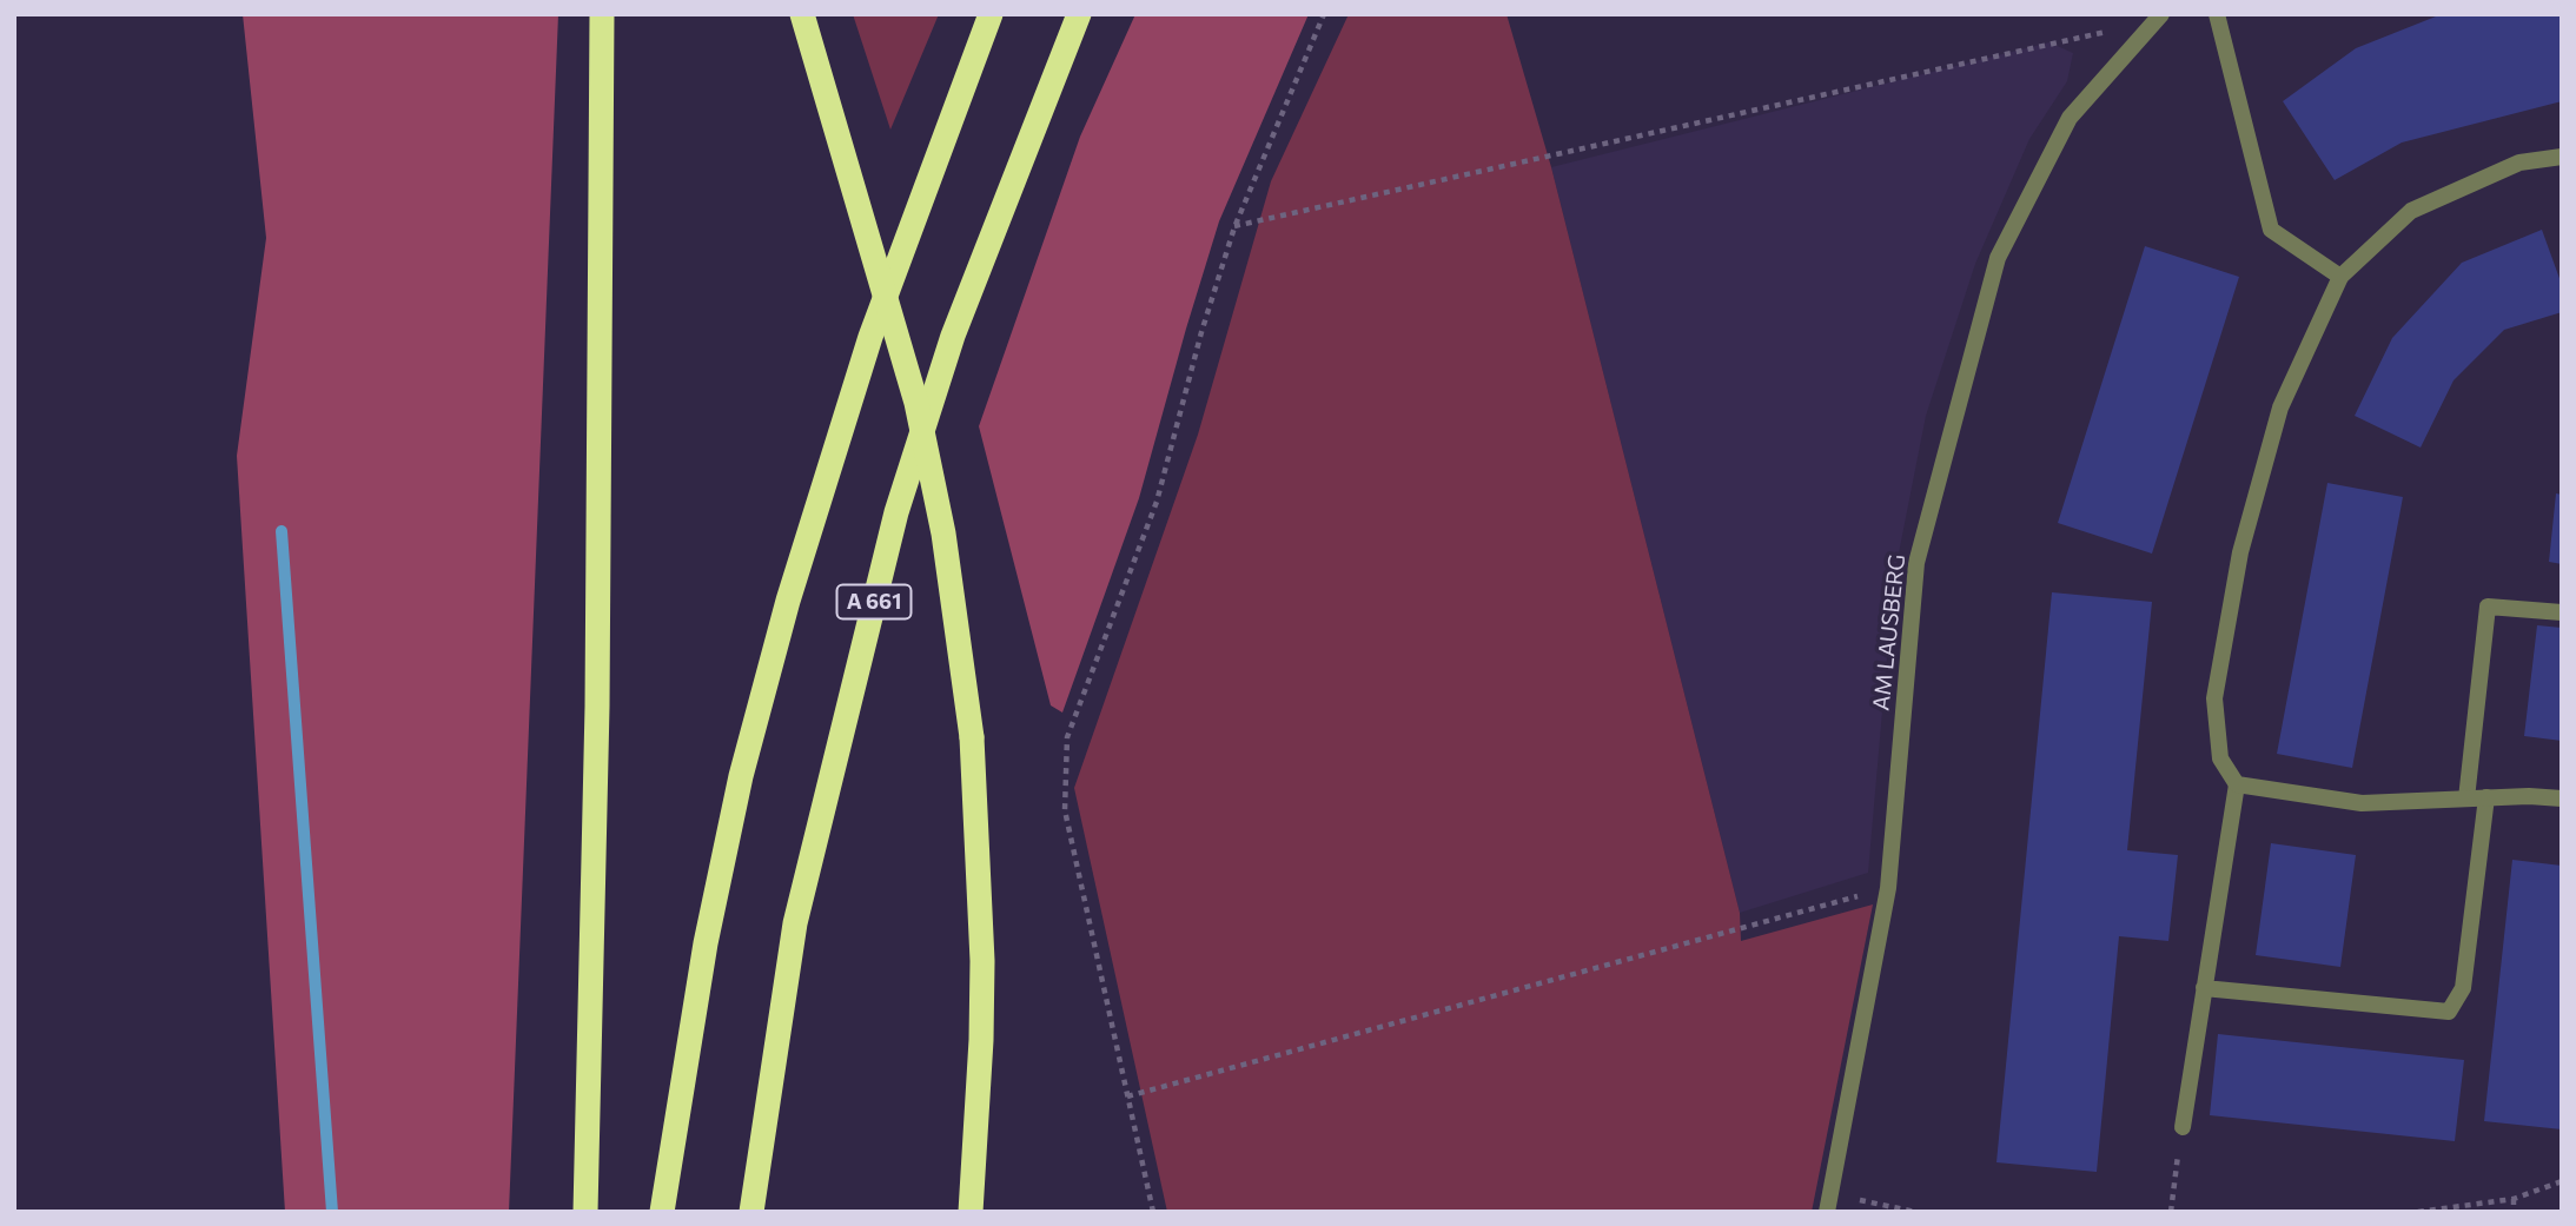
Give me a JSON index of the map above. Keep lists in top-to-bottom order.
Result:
{
  "streets": {
    "highway": ["A 661"],
    "street": ["AM LAUSBERG"]
  }
}
